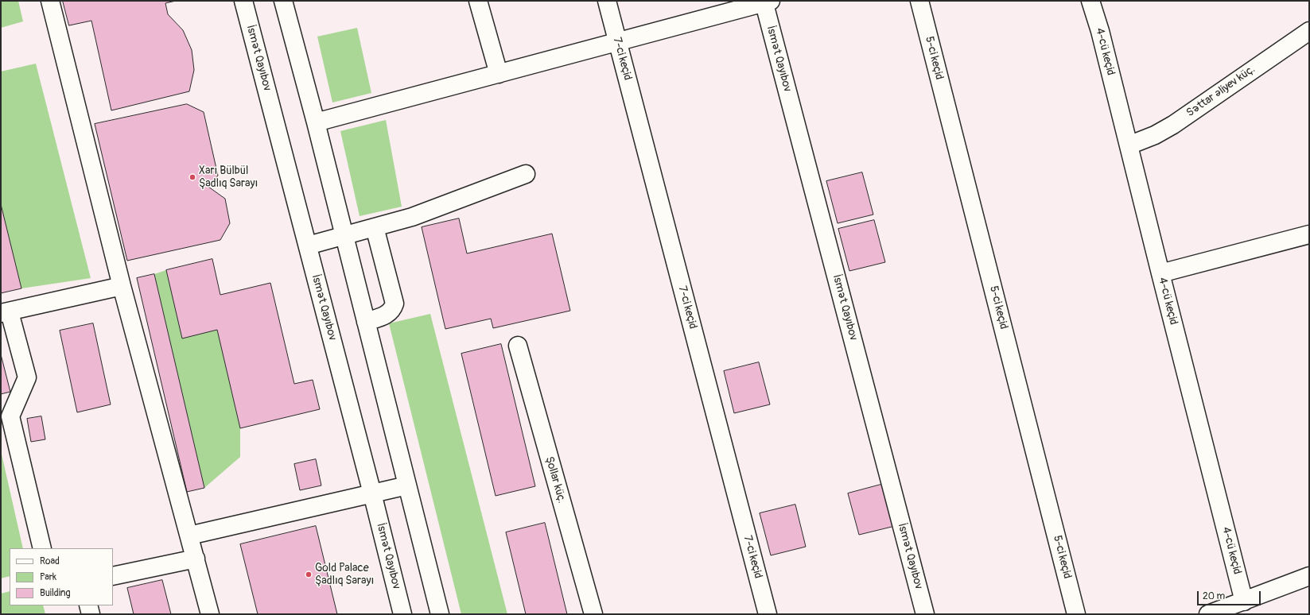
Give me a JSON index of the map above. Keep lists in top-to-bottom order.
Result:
{
  "streets": {
    "street": [
      "4-cü keçid",
      "İsmət Qayıbov",
      "5-ci keçid",
      "7-ci keçid",
      "Səttar Əliyev küç.",
      "Şollar küç."
    ]
  },
  "crossings": [
    ["4-cü keçid", "Səttar Əliyev küç."]
  ],
  "places": ["Xarı Bülbül Şadlıq Sarayı", "Gold Palace Şadlıq Sarayı"],
  "legend": ["Road", "Park", "Building"],
  "scale_bar": "20 m"
}
